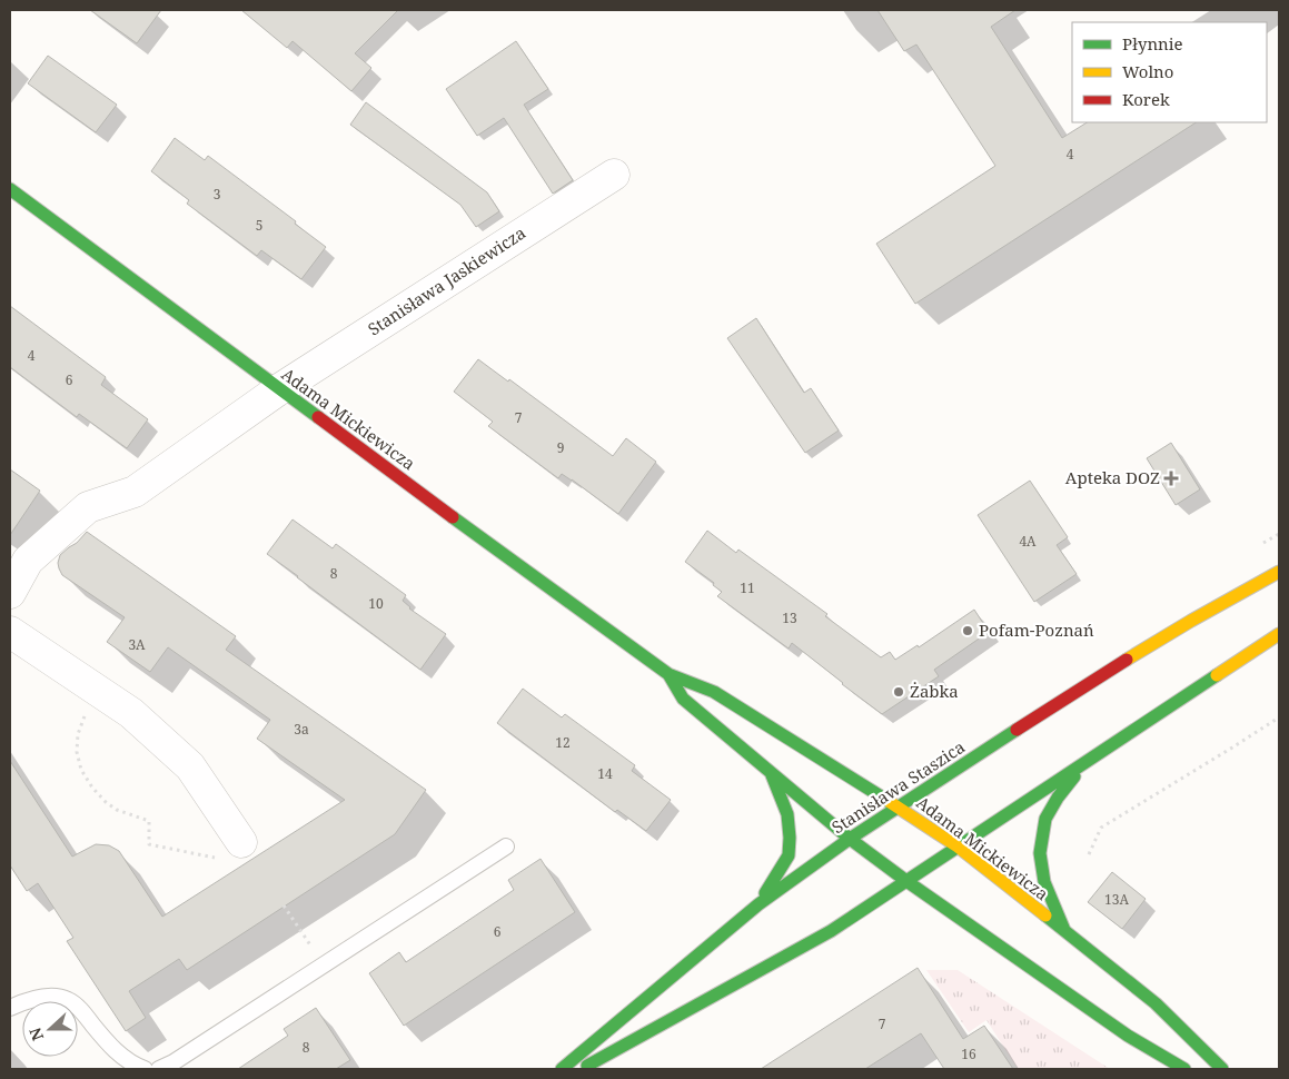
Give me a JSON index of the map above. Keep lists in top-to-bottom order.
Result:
{
  "streets": {
    "street": ["Stanisława Jaskiewicza", "Adama Mickiewicza", "Stanisława Staszica"]
  },
  "crossings": [
    ["Stanisława Jaskiewicza", "Adama Mickiewicza"],
    ["Adama Mickiewicza", "Stanisława Staszica"]
  ],
  "places": {
    "health": ["Apteka DOZ"],
    "other": ["Pofam-Poznań", "Żabka"]
  },
  "house_numbers": [
    "4",
    "3",
    "5",
    "4",
    "6",
    "7",
    "9",
    "4A",
    "8",
    "11",
    "10",
    "13",
    "3A",
    "3a",
    "12",
    "14",
    "13A",
    "6",
    "7",
    "8",
    "16"
  ],
  "legend": ["Płynnie", "Wolno", "Korek"],
  "north": "left"
}
